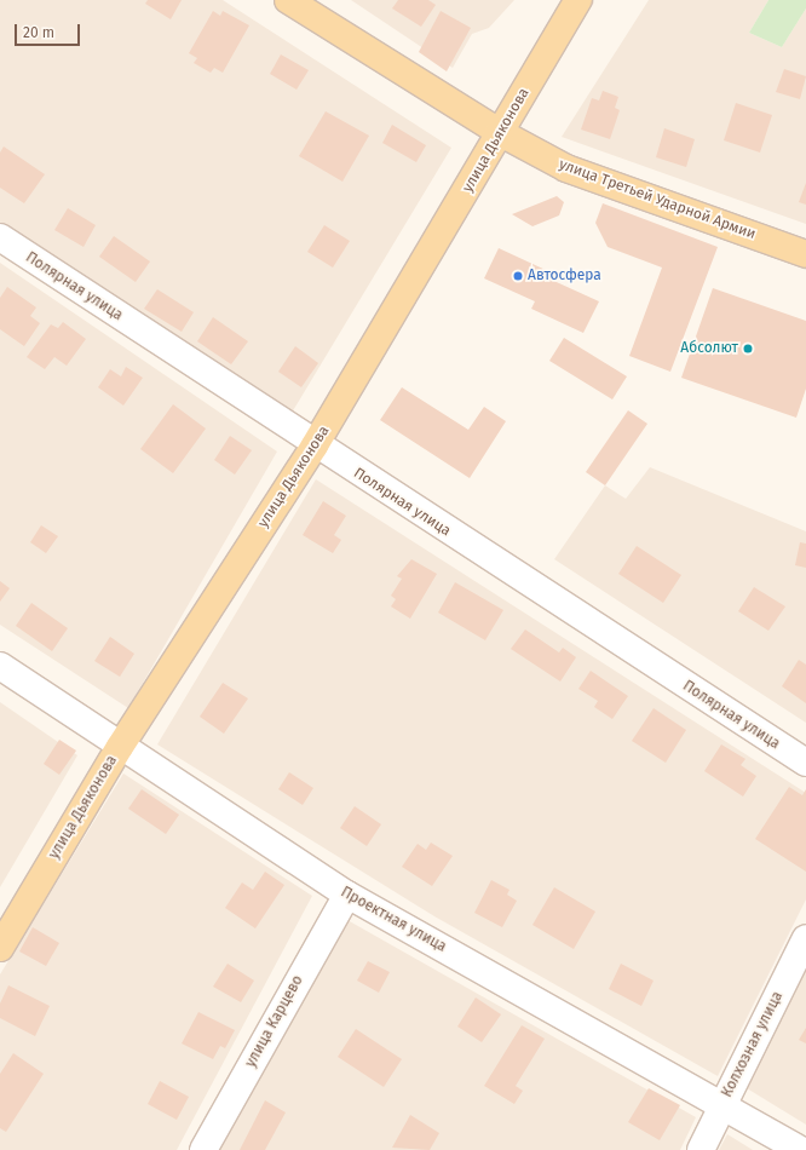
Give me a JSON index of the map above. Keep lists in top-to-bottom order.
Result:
{
  "streets": {
    "main road": ["улица Дьяконова", "улица Третьей Ударной Армии"],
    "street": [
      "Полярная улица",
      "Проектная улица",
      "улица Карцево",
      "Колхозная улица"
    ]
  },
  "crossings": [
    ["улица Дьяконова", "улица Третьей Ударной Армии"],
    ["улица Дьяконова", "Полярная улица"],
    ["улица Дьяконова", "Проектная улица"],
    ["Проектная улица", "улица Карцево"],
    ["Проектная улица", "Колхозная улица"]
  ],
  "places": ["Автосфера", "Абсолют"],
  "scale_bar": "20 m"
}
